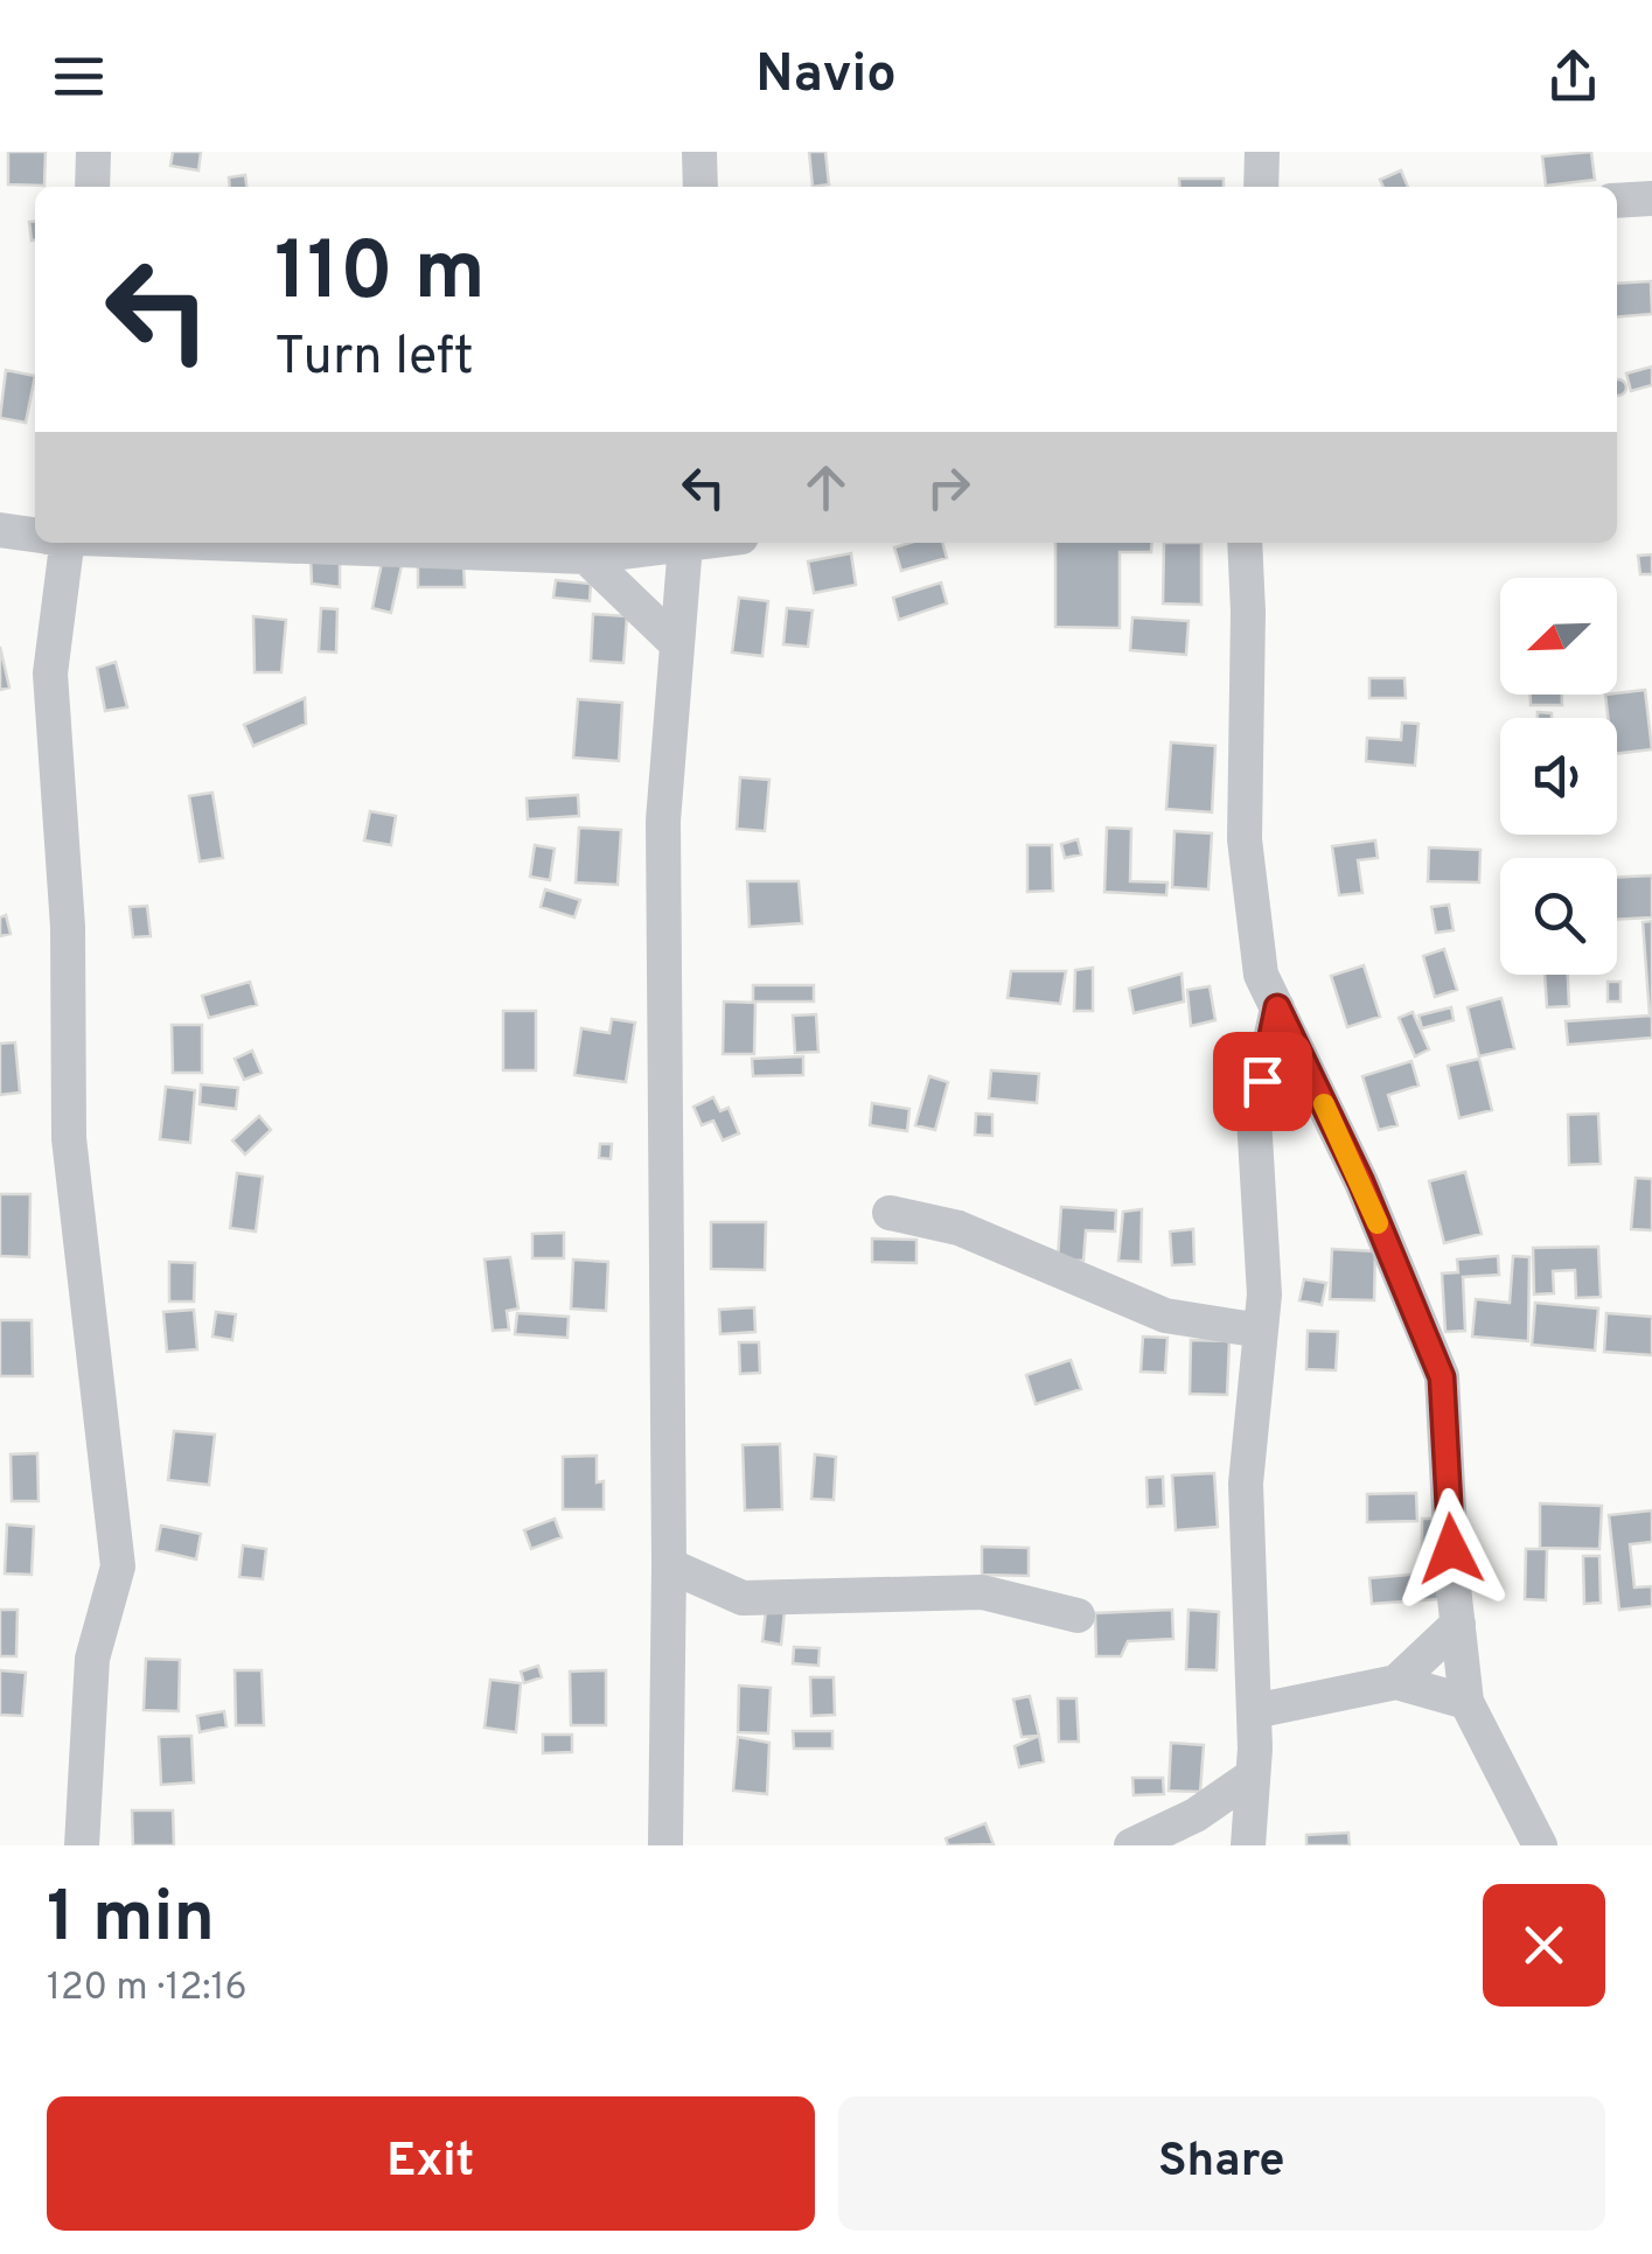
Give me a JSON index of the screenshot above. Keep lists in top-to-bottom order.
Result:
{
  "north": "bottom left",
  "page": {
    "header": "Navio",
    "turn": ["110 m", "Turn left"],
    "heading": ["1 min", "120 m · 12:16"],
    "buttons": ["Exit", "Share"]
  }
}
